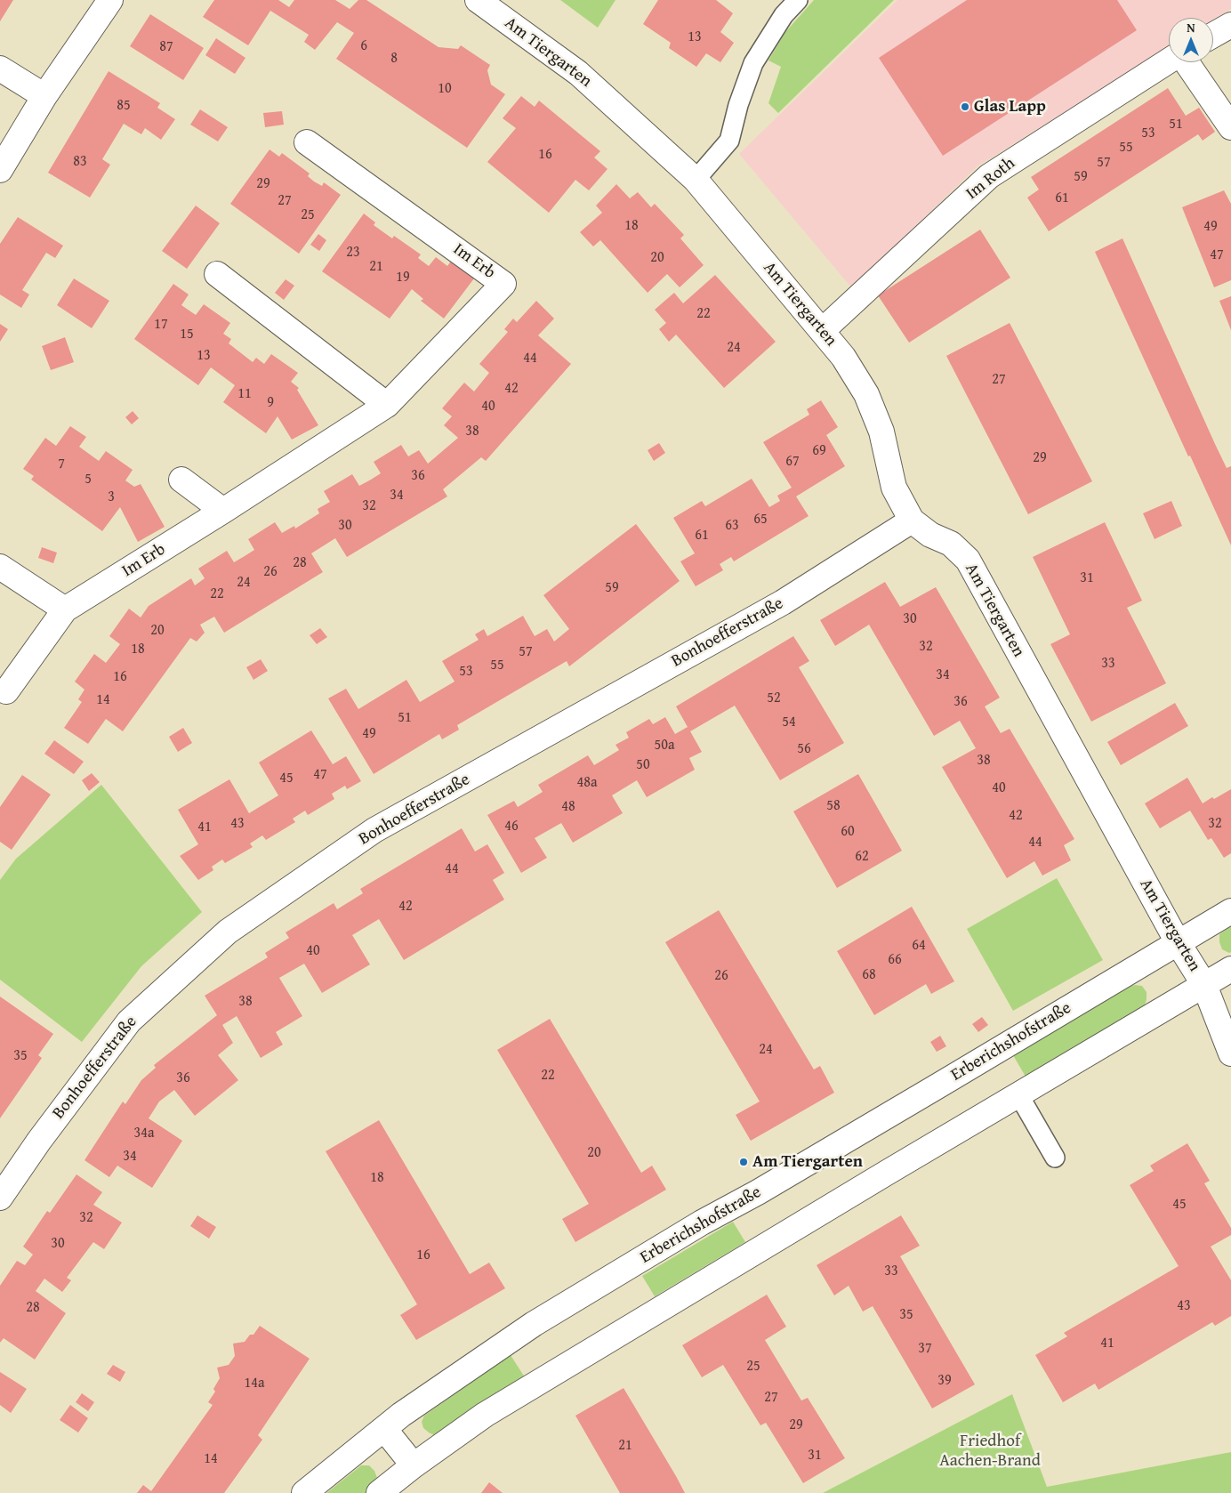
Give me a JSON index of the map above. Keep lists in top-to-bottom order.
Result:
{
  "streets": {
    "street": [
      "Am Tiergarten",
      "Im Roth",
      "Im Erb",
      "Bonhoefferstraße",
      "Erberichshofstraße"
    ]
  },
  "crossings": [
    ["Am Tiergarten", "Im Roth"],
    ["Am Tiergarten", "Bonhoefferstraße"],
    ["Am Tiergarten", "Erberichshofstraße"]
  ],
  "parks": ["Friedhof Aachen-Brand"],
  "places": ["Glas Lapp", "Am Tiergarten"],
  "house_numbers": [
    "13",
    "6",
    "87",
    "8",
    "10",
    "85",
    "51",
    "53",
    "55",
    "16",
    "83",
    "57",
    "59",
    "29",
    "61",
    "27",
    "25",
    "18",
    "49",
    "23",
    "47",
    "20",
    "21",
    "19",
    "22",
    "17",
    "15",
    "24",
    "13",
    "44",
    "27",
    "42",
    "11",
    "9",
    "40",
    "38",
    "69",
    "29",
    "67",
    "7",
    "36",
    "5",
    "34",
    "3",
    "32",
    "65",
    "30",
    "63",
    "61",
    "28",
    "26",
    "31",
    "24",
    "59",
    "22",
    "30",
    "20",
    "32",
    "18",
    "57",
    "33",
    "55",
    "53",
    "34",
    "16",
    "52",
    "14",
    "36",
    "51",
    "54",
    "49",
    "50a",
    "56",
    "38",
    "50",
    "47",
    "45",
    "48a",
    "40",
    "58",
    "48",
    "42",
    "43",
    "32",
    "46",
    "41",
    "60",
    "44",
    "62",
    "44",
    "42",
    "64",
    "40",
    "66",
    "68",
    "26",
    "38",
    "24",
    "35",
    "22",
    "36",
    "34a",
    "20",
    "34",
    "18",
    "45",
    "32",
    "30",
    "16",
    "33",
    "43",
    "28",
    "35",
    "41",
    "37",
    "25",
    "39",
    "14a",
    "27",
    "29",
    "21",
    "31",
    "14"
  ],
  "north": "top"
}
